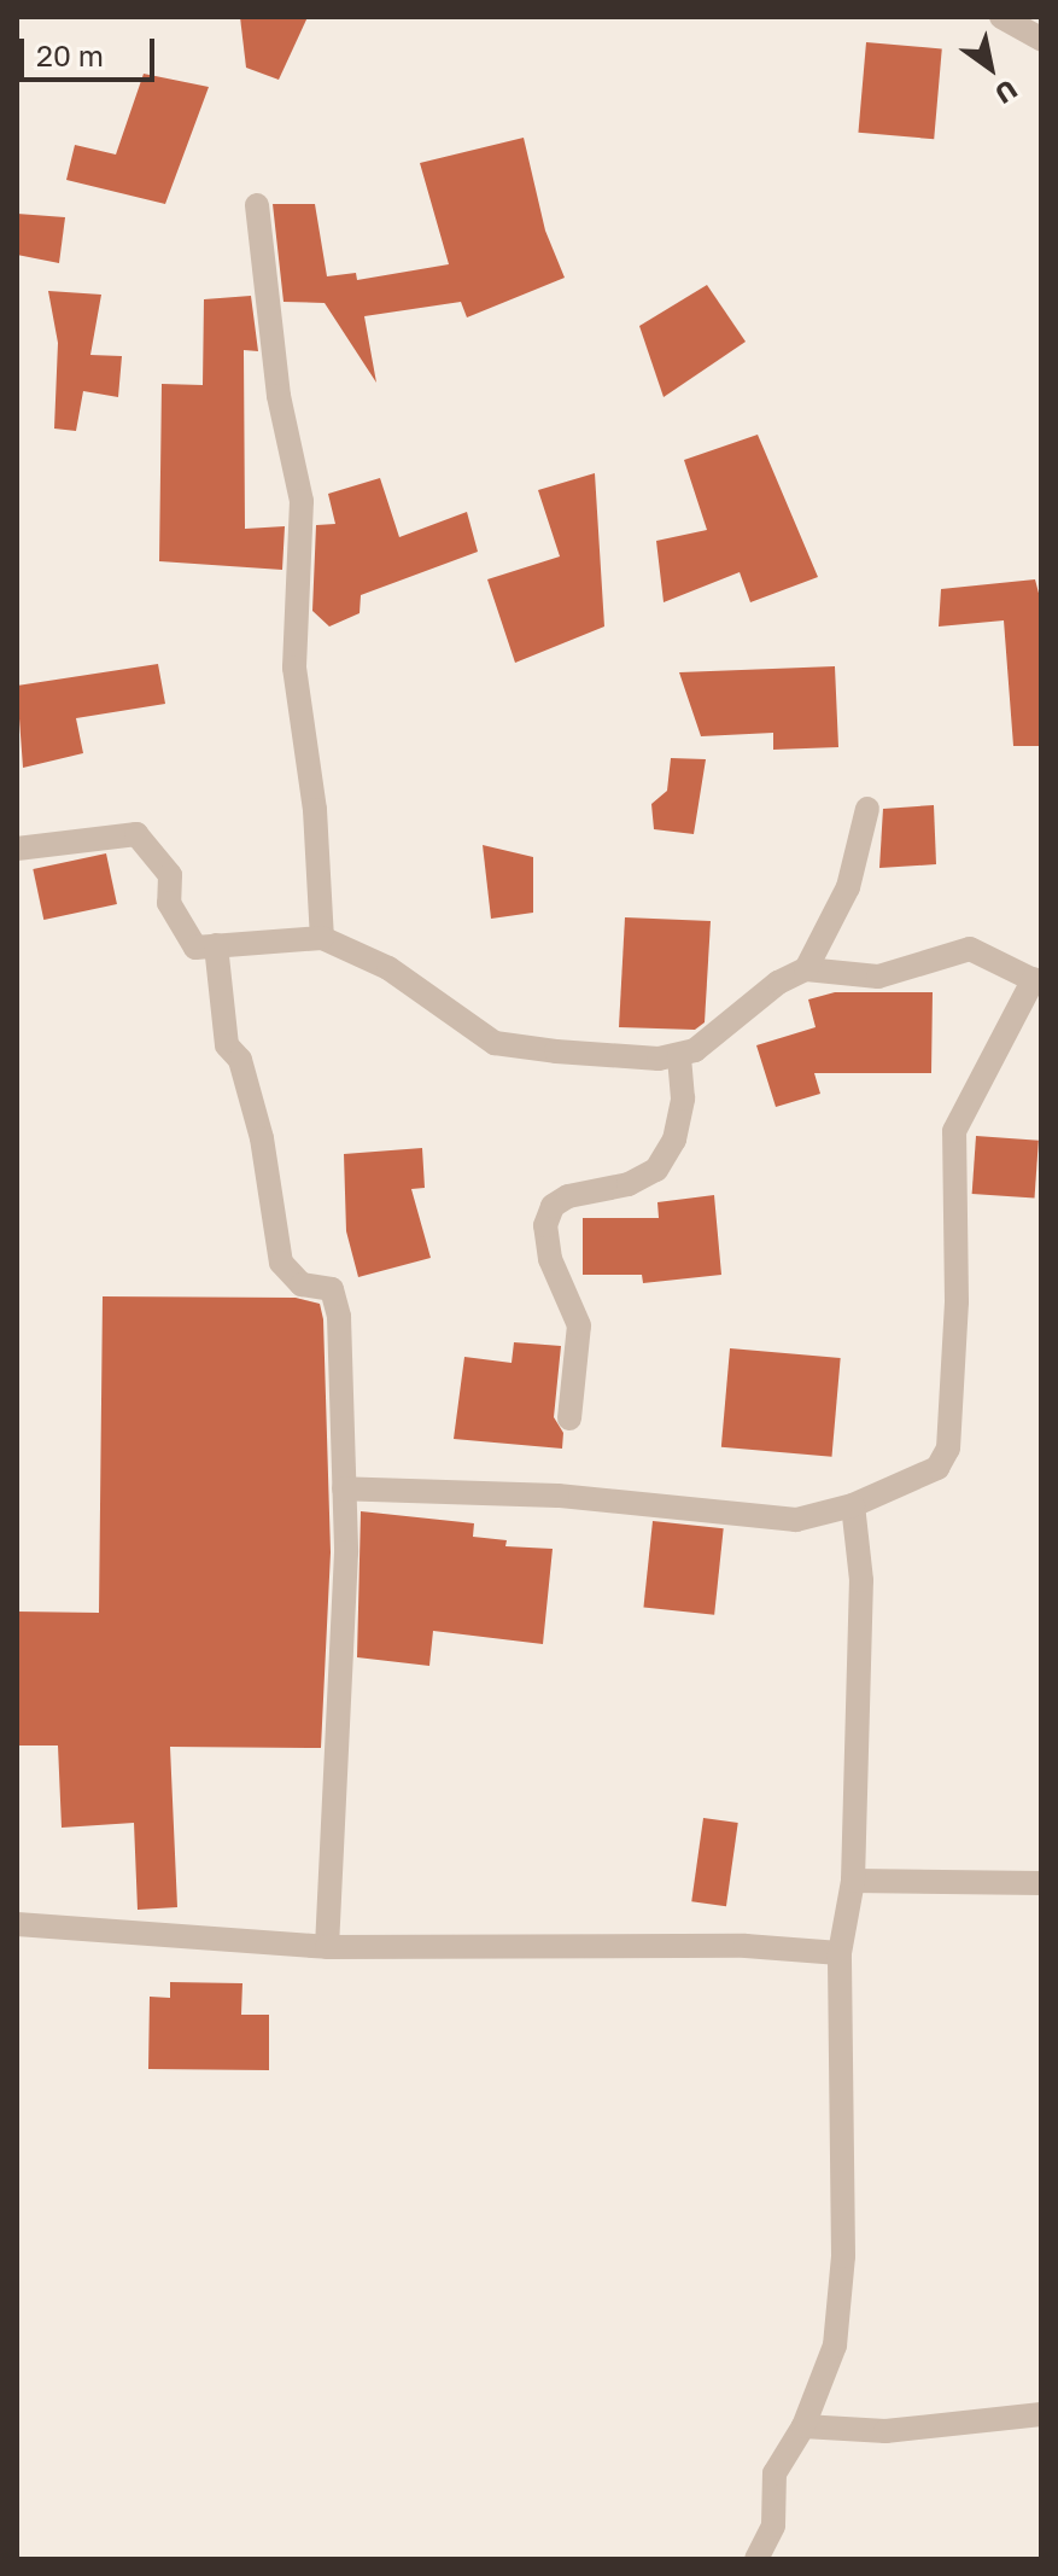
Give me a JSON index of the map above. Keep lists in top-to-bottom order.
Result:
{
  "scale_bar": "20 m",
  "north": "bottom right"
}
